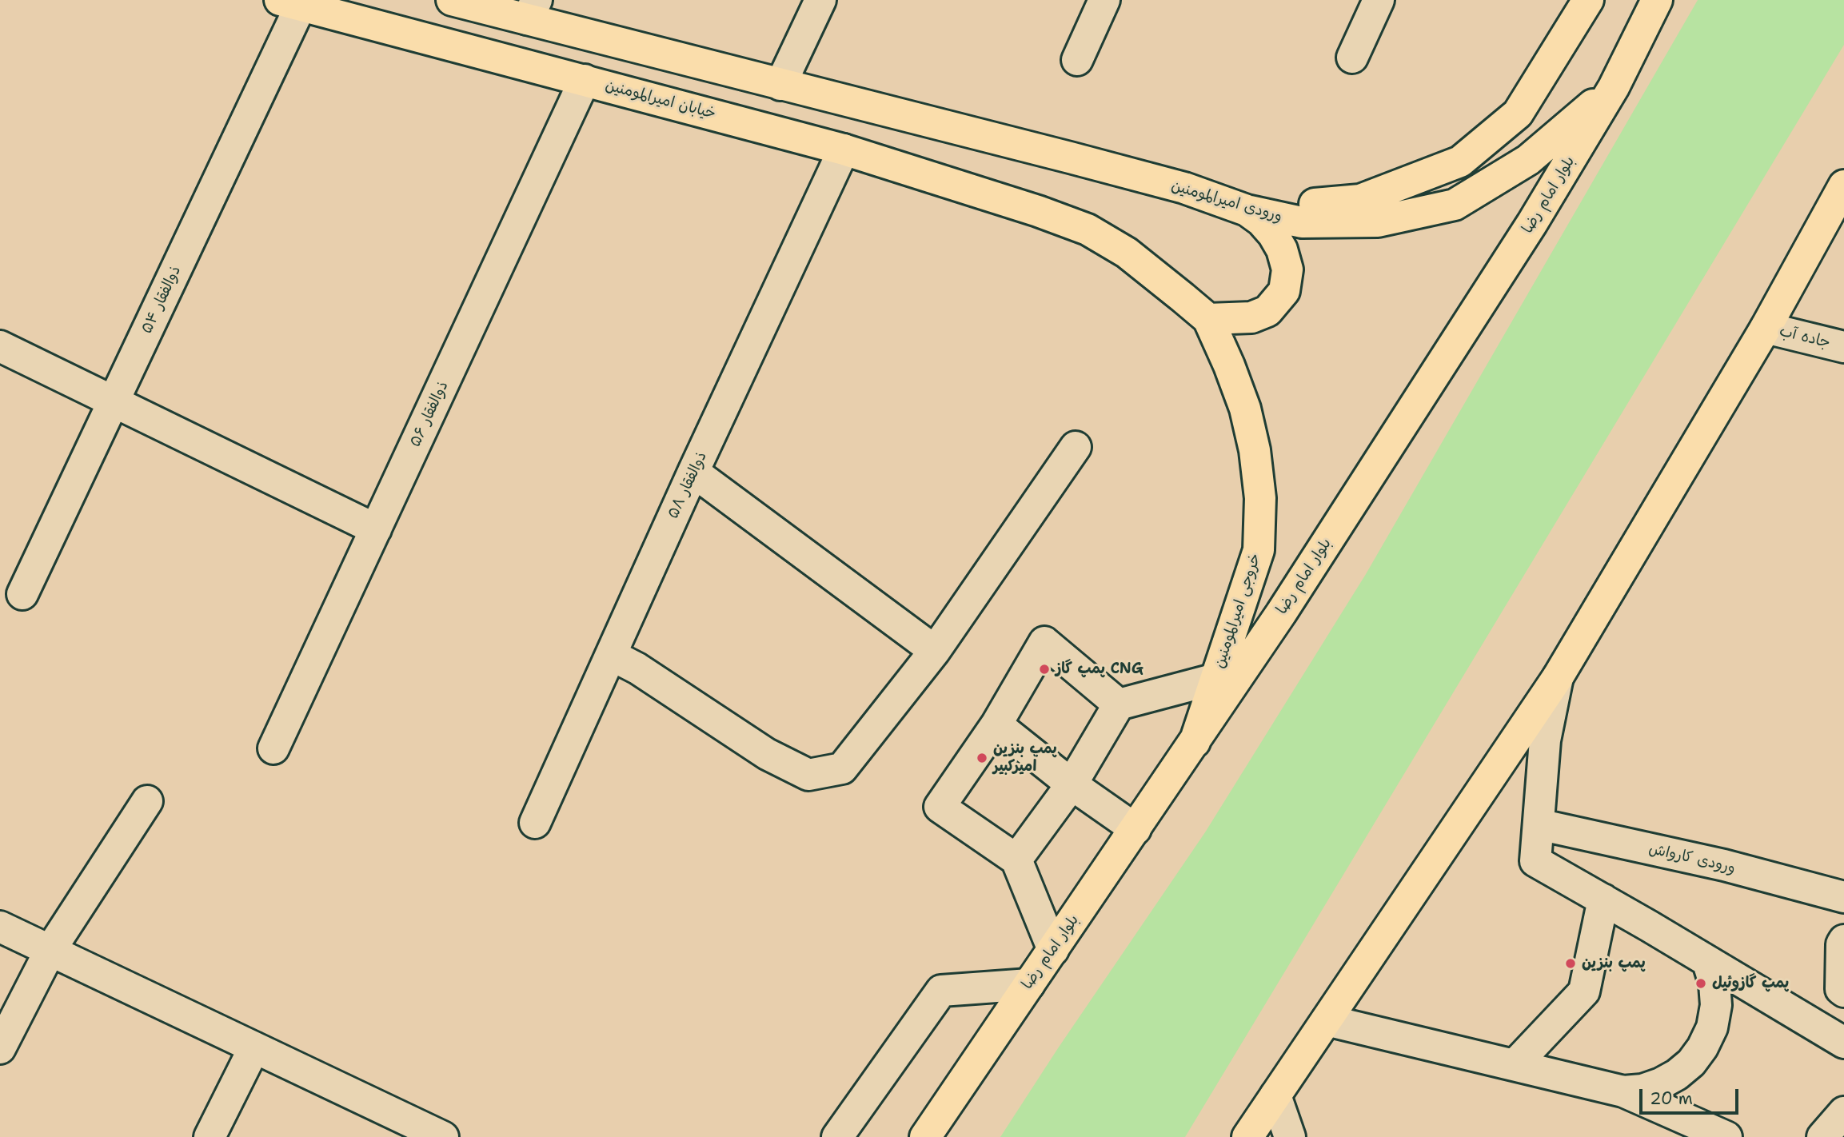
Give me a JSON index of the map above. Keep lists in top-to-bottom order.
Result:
{
  "streets": {
    "main road": [
      "خیابان امیرالمومنین",
      "بلوار امام رضا",
      "ورودی امیرالمومنین",
      "خروجی امیرالمومنین"
    ],
    "street": [
      "ذوالفقار ۵۴",
      "جاده آب",
      "ذوالفقار ۵۶",
      "ذوالفقار ۵۸",
      "ورودی کارواش"
    ]
  },
  "crossings": [
    ["خیابان امیرالمومنین", "ذوالفقار ۵۴"],
    ["خیابان امیرالمومنین", "ذوالفقار ۵۶"],
    ["خیابان امیرالمومنین", "ذوالفقار ۵۸"],
    ["خیابان امیرالمومنین", "خروجی امیرالمومنین"],
    ["بلوار امام رضا", "ورودی امیرالمومنین"],
    ["بلوار امام رضا", "خروجی امیرالمومنین"]
  ],
  "places": [
    "پمپ گاز CNG",
    "پمپ بنزین امیرکبیر",
    "پمپ بنزین",
    "پمپ گازوئیل"
  ],
  "scale_bar": "20 m"
}
